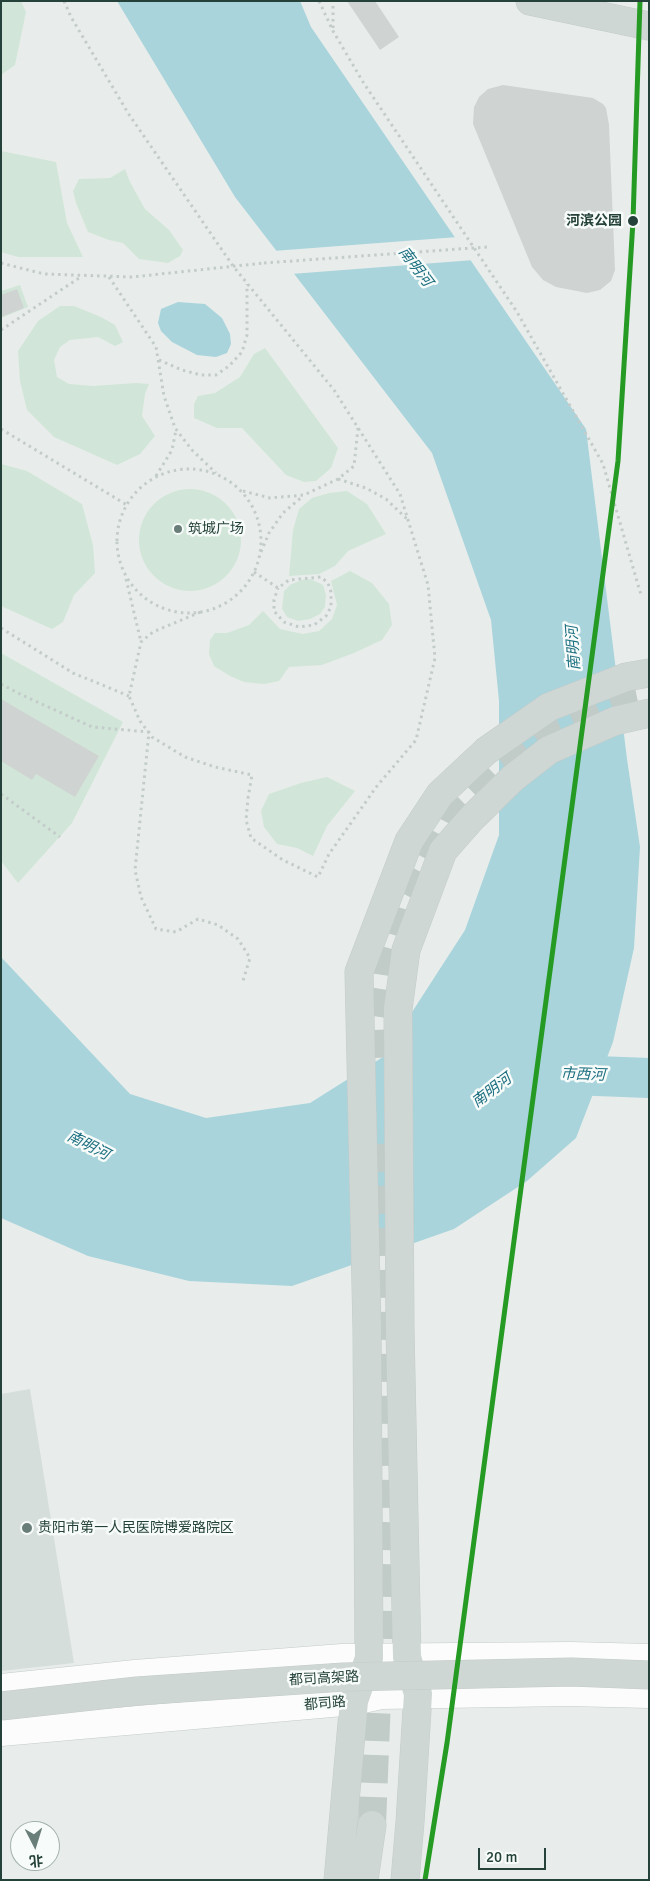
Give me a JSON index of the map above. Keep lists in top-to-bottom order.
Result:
{
  "streets": {
    "main road": ["都司高架路", "都司路"]
  },
  "water": ["南明河", "市西河"],
  "places": ["河滨公园", "筑城广场", "贵阳市第一人民医院博爱路院区"],
  "scale_bar": "20 m",
  "north": "bottom"
}
